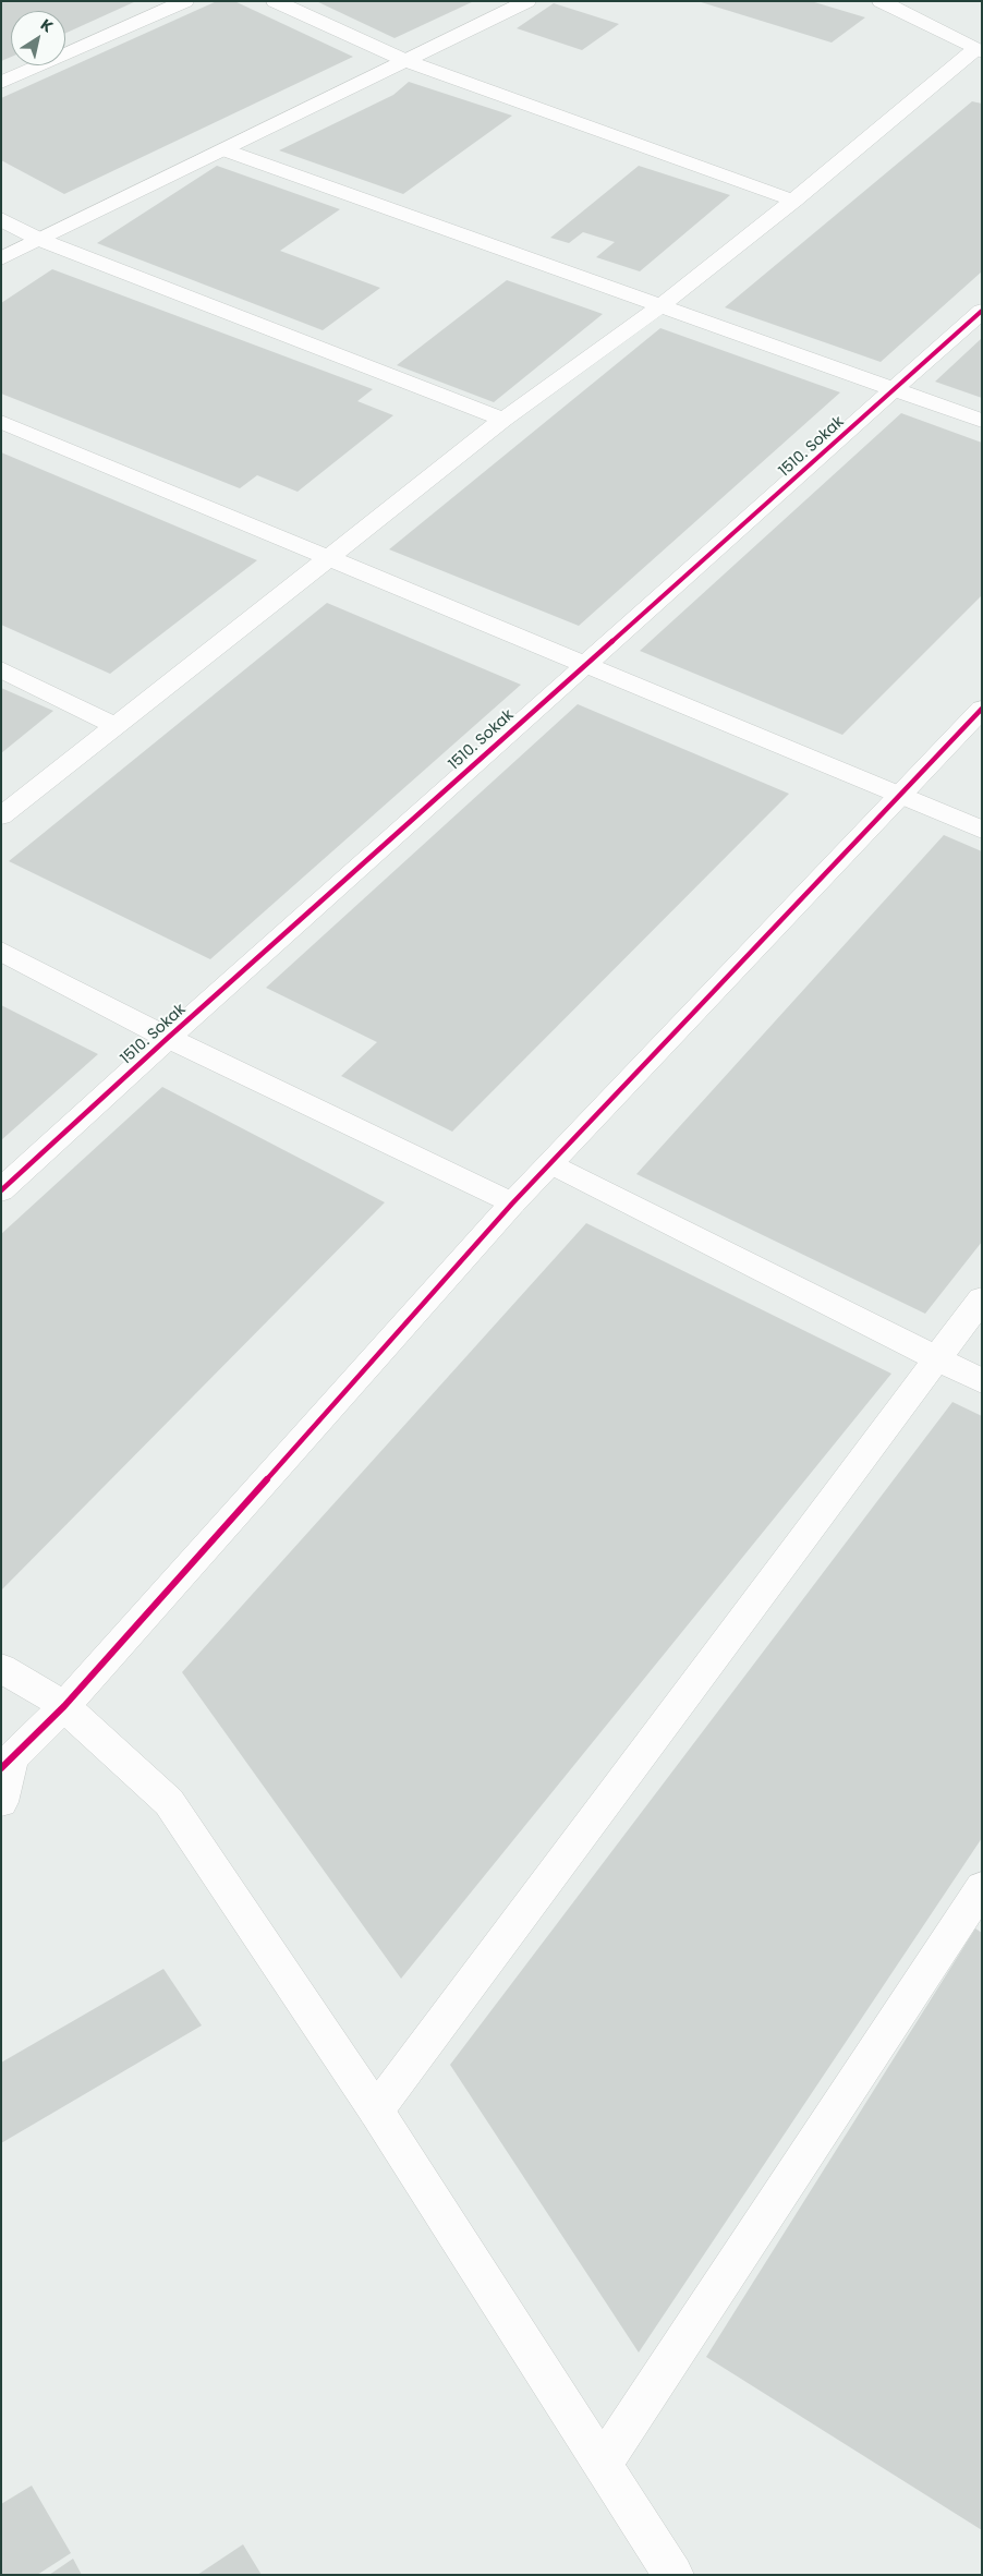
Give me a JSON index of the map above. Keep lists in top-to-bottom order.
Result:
{
  "streets": {
    "street": ["1510. Sokak"]
  },
  "north": "top right"
}
